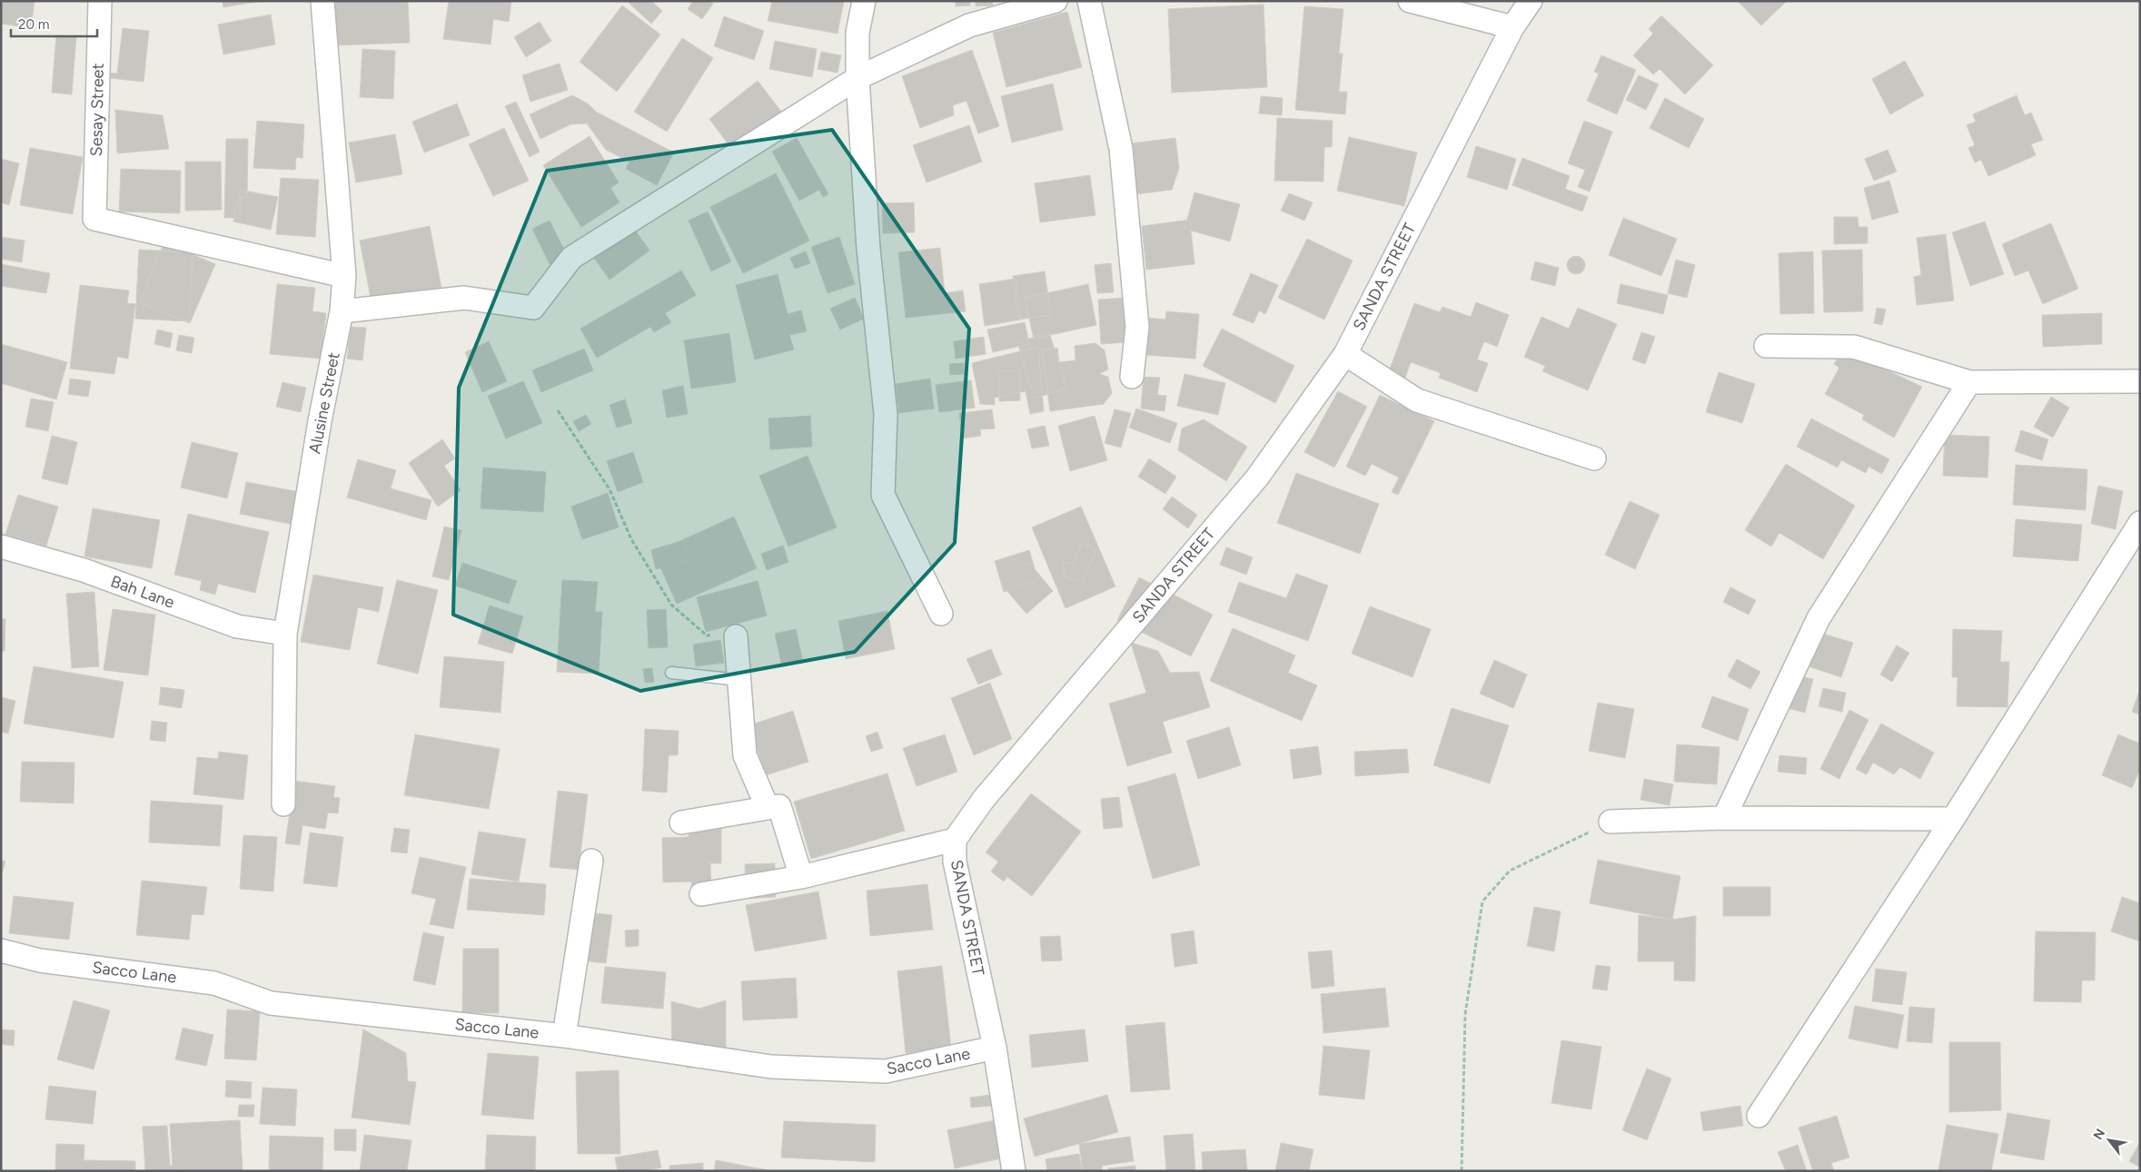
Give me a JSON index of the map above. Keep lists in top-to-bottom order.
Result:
{
  "streets": {
    "street": [
      "Sesay Street",
      "SANDA STREET",
      "Alusine Street",
      "Bah Lane",
      "Sacco Lane"
    ]
  },
  "crossings": [
    ["Sesay Street", "Alusine Street"],
    ["SANDA STREET", "Sacco Lane"],
    ["Alusine Street", "Bah Lane"]
  ],
  "scale_bar": "20 m",
  "north": "top left"
}
